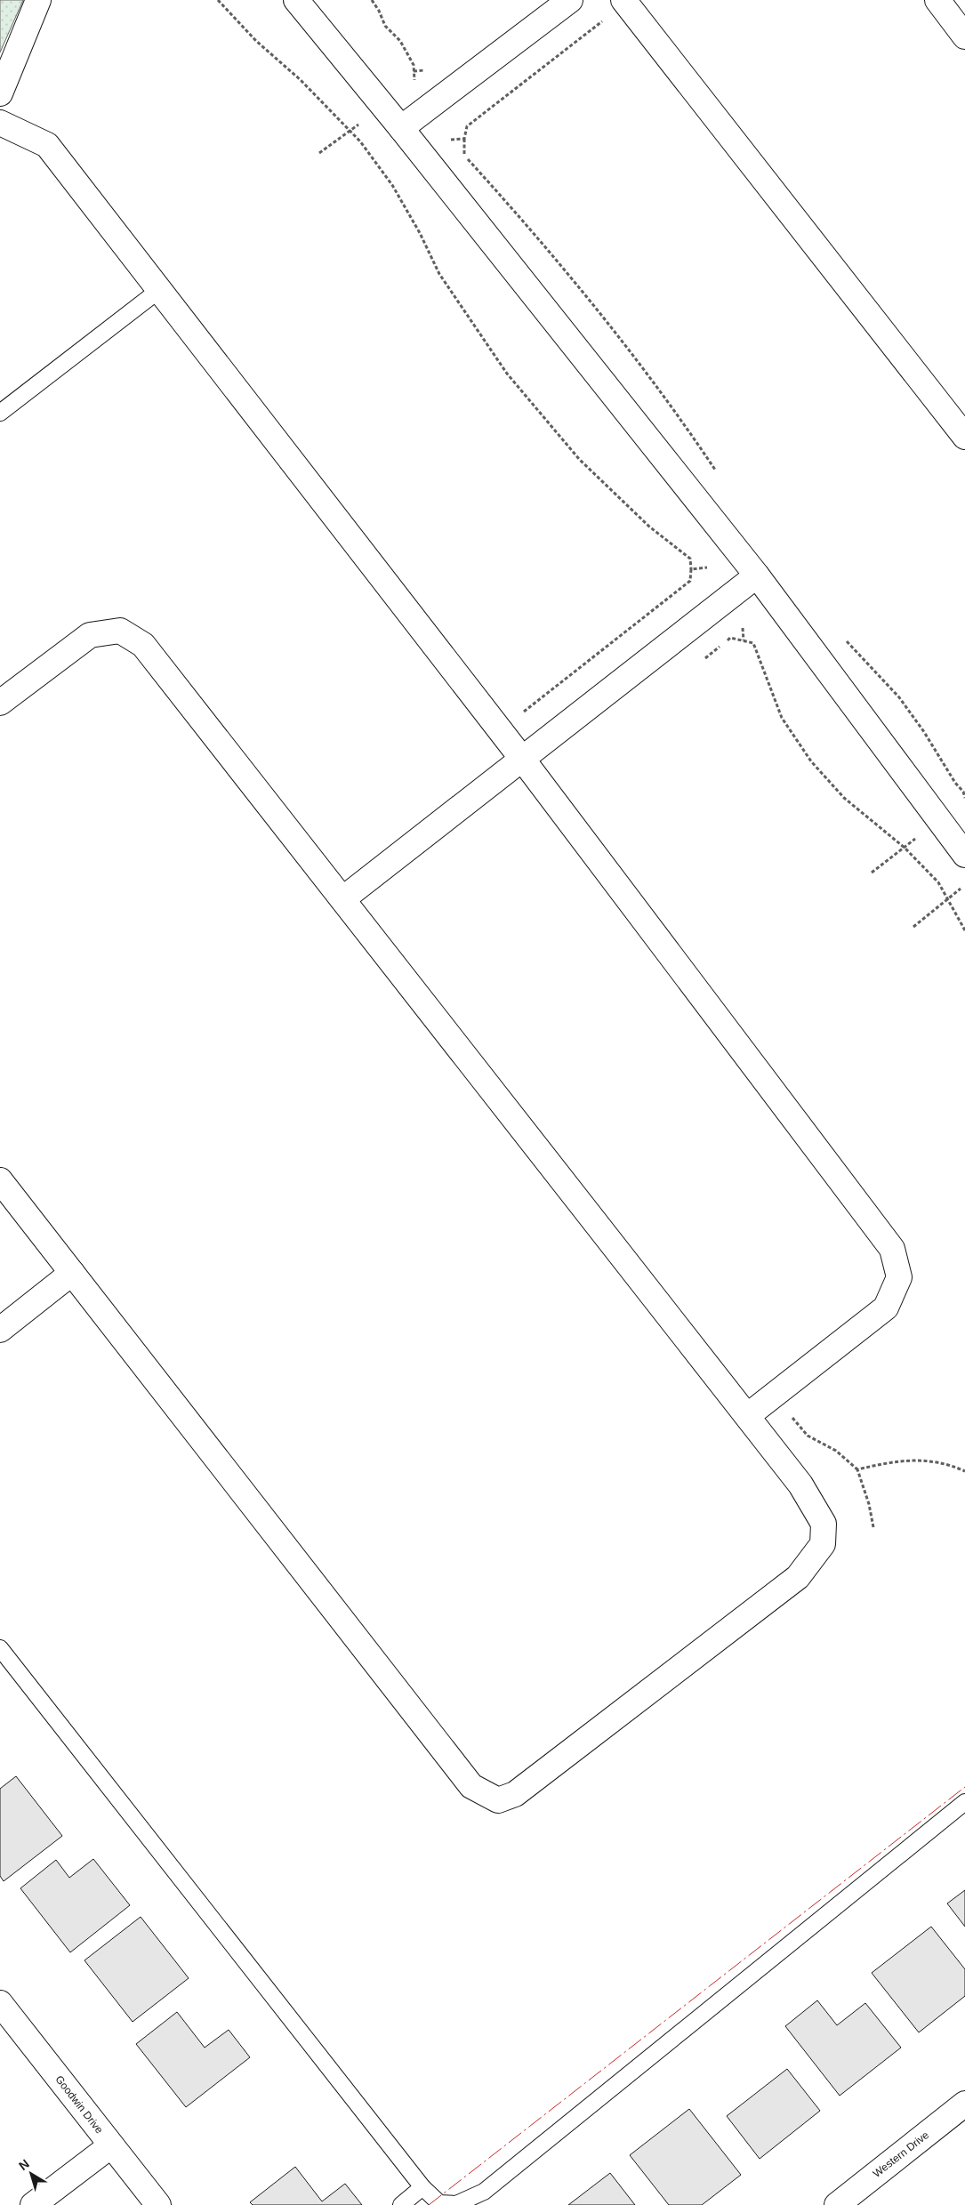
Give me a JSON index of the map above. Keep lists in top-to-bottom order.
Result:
{
  "streets": {
    "street": ["Goodwin Drive", "Western Drive"]
  },
  "north": "top left"
}
